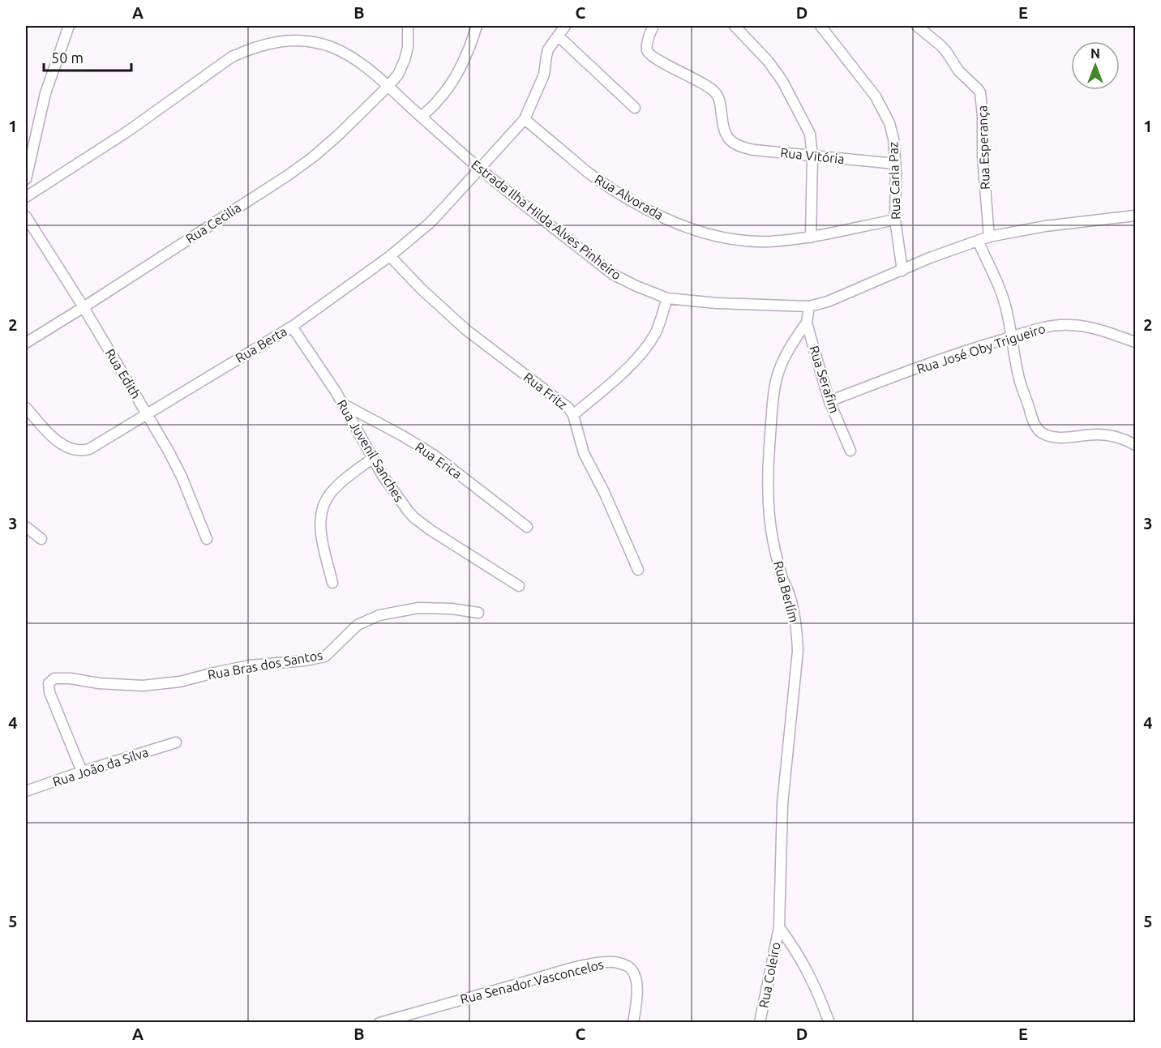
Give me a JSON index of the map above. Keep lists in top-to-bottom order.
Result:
{
  "streets": {
    "street": [
      "Rua Esperança",
      "Rua Vitória",
      "Rua Carla Paz",
      "Rua Alvorada",
      "Estrada Ilha Hilda Alves Pinheiro",
      "Rua Cecilia",
      "Rua Berta",
      "Rua José Oby Trigueiro",
      "Rua Edith",
      "Rua Serafim",
      "Rua Fritz",
      "Rua Juvenil Sanches",
      "Rua Erica",
      "Rua Berlím",
      "Rua Bras dos Santos",
      "Rua João da Silva",
      "Rua Coleiro",
      "Rua Senador Vasconcelos"
    ]
  },
  "crossings": [
    ["Rua Esperança", "Estrada Ilha Hilda Alves Pinheiro"],
    ["Rua Vitória", "Rua Carla Paz"],
    ["Rua Carla Paz", "Rua Alvorada"],
    ["Rua Carla Paz", "Estrada Ilha Hilda Alves Pinheiro"],
    ["Rua Alvorada", "Rua Berta"],
    ["Estrada Ilha Hilda Alves Pinheiro", "Rua Cecilia"],
    ["Estrada Ilha Hilda Alves Pinheiro", "Rua Berta"],
    ["Estrada Ilha Hilda Alves Pinheiro", "Rua Serafim"],
    ["Rua Cecilia", "Rua Edith"],
    ["Rua Berta", "Rua Edith"],
    ["Rua Berta", "Rua Fritz"],
    ["Rua Berta", "Rua Juvenil Sanches"],
    ["Rua José Oby Trigueiro", "Rua Serafim"],
    ["Rua Serafim", "Rua Berlím"],
    ["Rua Juvenil Sanches", "Rua Erica"],
    ["Rua Berlím", "Rua Coleiro"],
    ["Rua Bras dos Santos", "Rua João da Silva"]
  ],
  "scale_bar": "50 m",
  "north": "top",
  "grid": {
    "columns": [
      "A",
      "B",
      "C",
      "D",
      "E"
    ],
    "rows": [
      "1",
      "2",
      "3",
      "4",
      "5"
    ]
  }
}
